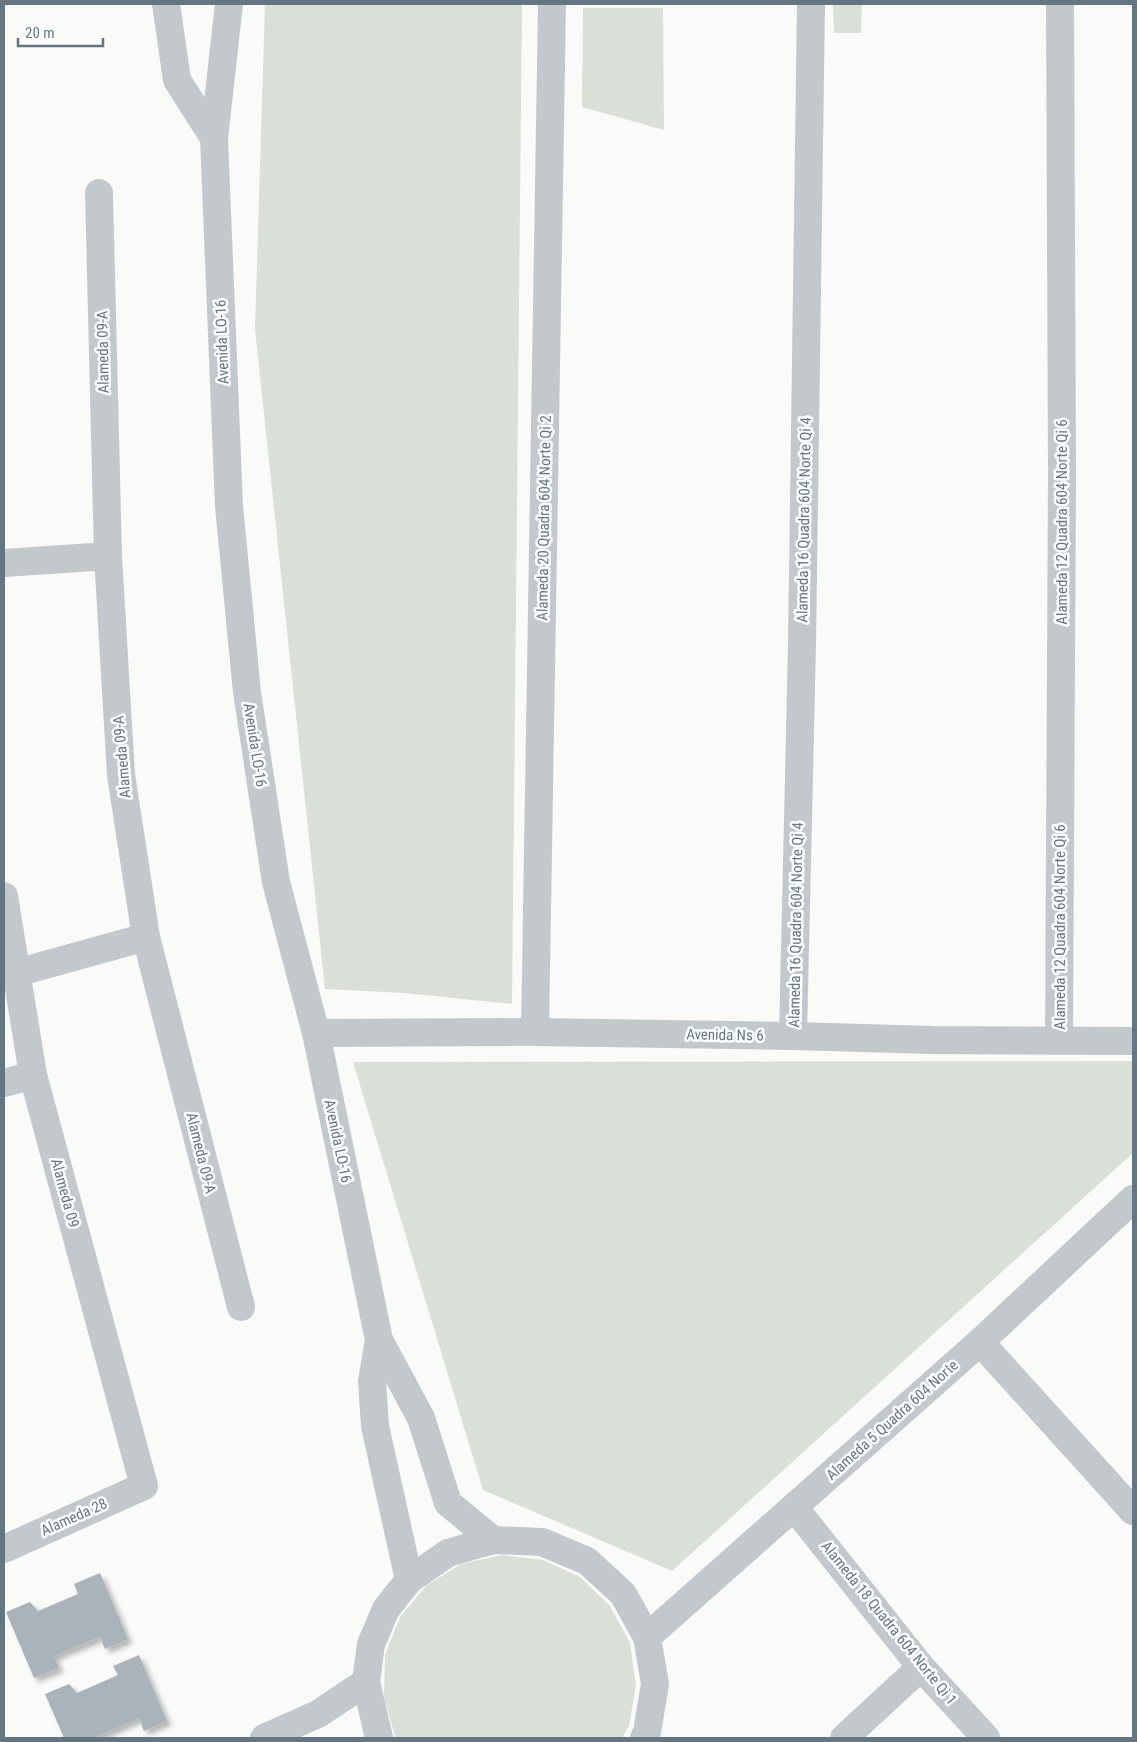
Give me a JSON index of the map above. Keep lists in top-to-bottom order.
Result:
{
  "streets": {
    "street": [
      "Avenida LO-16",
      "Alameda 09-A",
      "Alameda 20 Quadra 604 Norte Qi 2",
      "Alameda 16 Quadra 604 Norte Qi 4",
      "Alameda 12 Quadra 604 Norte Qi 6",
      "Avenida Ns 6",
      "Alameda 09",
      "Alameda 5 Quadra 604 Norte",
      "Alameda 28",
      "Alameda 18 Quadra 604 Norte Qi 1"
    ]
  },
  "crossings": [
    ["Avenida LO-16", "Avenida Ns 6"],
    ["Alameda 20 Quadra 604 Norte Qi 2", "Avenida Ns 6"],
    ["Alameda 16 Quadra 604 Norte Qi 4", "Avenida Ns 6"],
    ["Alameda 12 Quadra 604 Norte Qi 6", "Avenida Ns 6"],
    ["Alameda 09", "Alameda 28"],
    ["Alameda 5 Quadra 604 Norte", "Alameda 18 Quadra 604 Norte Qi 1"]
  ],
  "scale_bar": "20 m"
}
